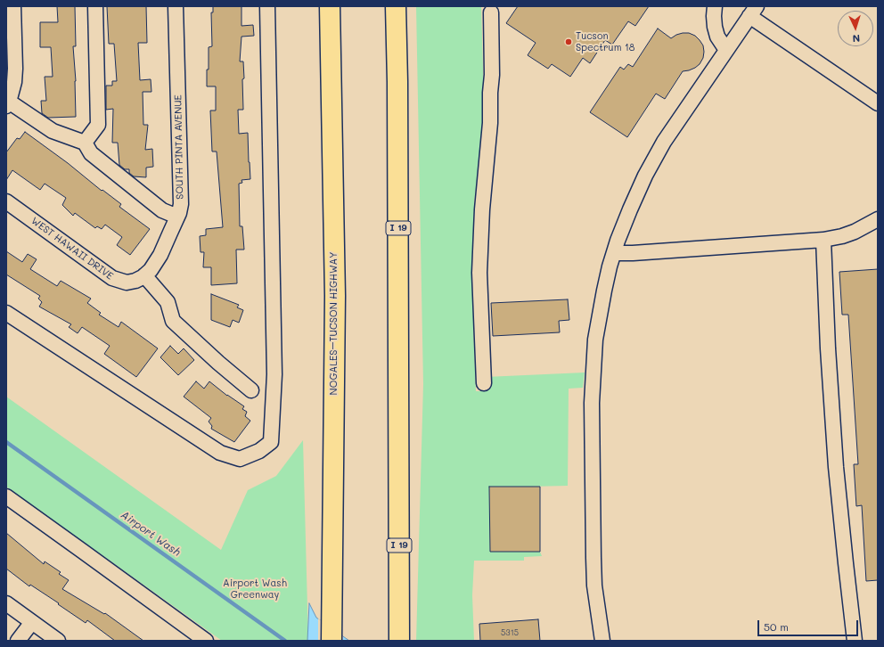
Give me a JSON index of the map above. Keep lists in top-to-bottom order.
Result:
{
  "streets": {
    "highway": ["I 19", "NOGALES–TUCSON HIGHWAY"],
    "street": ["SOUTH PINTA AVENUE", "WEST HAWAII DRIVE"]
  },
  "crossings": [
    ["SOUTH PINTA AVENUE", "WEST HAWAII DRIVE"]
  ],
  "water": ["Airport Wash"],
  "parks": ["Airport Wash Greenway"],
  "places": ["Tucson Spectrum 18"],
  "house_numbers": ["5315"],
  "scale_bar": "50 m",
  "north": "bottom"
}
